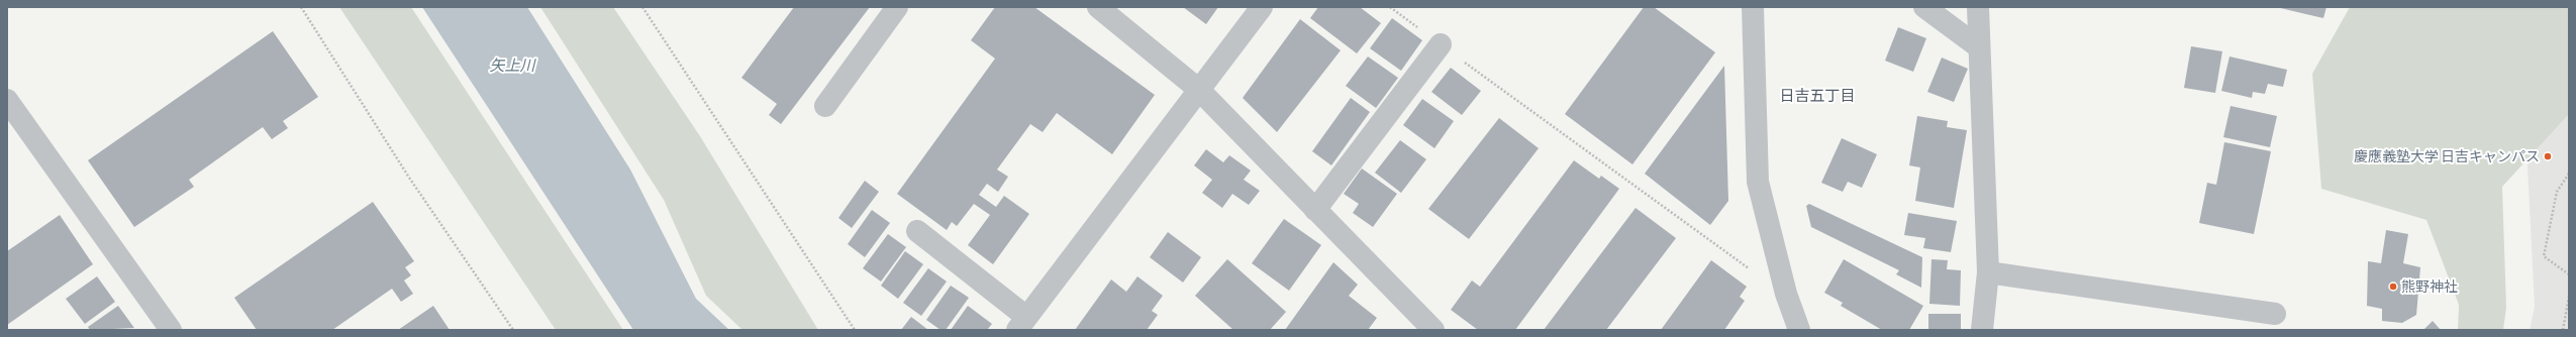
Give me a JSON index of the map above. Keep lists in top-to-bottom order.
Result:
{
  "districts": ["日吉五丁目"],
  "water": ["矢上川"],
  "places": ["慶應義塾大学 日吉キャンパス", "熊野神社"]
}
